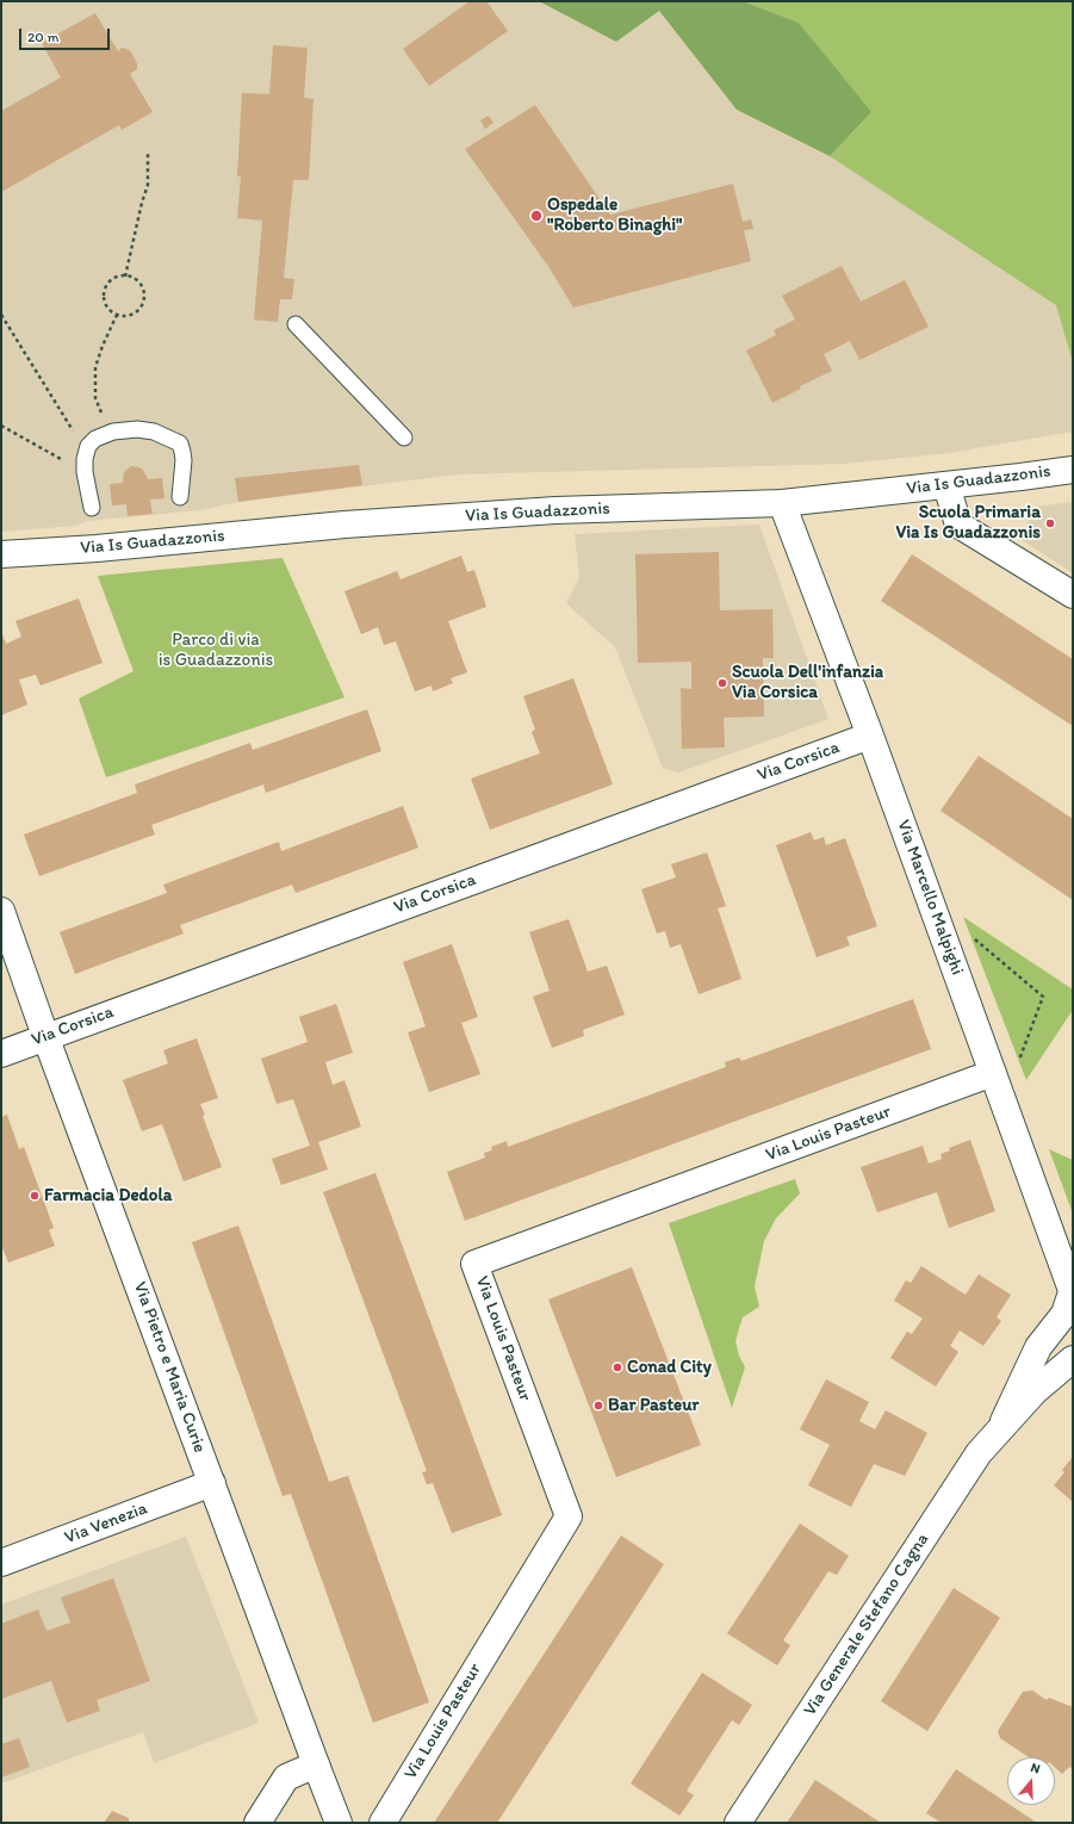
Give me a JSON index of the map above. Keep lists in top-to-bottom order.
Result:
{
  "streets": {
    "street": [
      "Via Is Guadazzonis",
      "Via Corsica",
      "Via Marcello Malpighi",
      "Via Louis Pasteur",
      "Via Pietro e Maria Curie",
      "Via Venezia",
      "Via Generale Stefano Cagna"
    ]
  },
  "crossings": [
    ["Via Is Guadazzonis", "Via Marcello Malpighi"],
    ["Via Corsica", "Via Marcello Malpighi"],
    ["Via Corsica", "Via Pietro e Maria Curie"],
    ["Via Marcello Malpighi", "Via Louis Pasteur"],
    ["Via Marcello Malpighi", "Via Generale Stefano Cagna"],
    ["Via Pietro e Maria Curie", "Via Venezia"]
  ],
  "parks": ["Parco di via is Guadazzonis"],
  "places": [
    "Ospedale \"Roberto Binaghi\"",
    "Scuola Primaria Via Is Guadazzonis",
    "Scuola Dell'infanzia Via Corsica",
    "Farmacia Dedola",
    "Conad City",
    "Bar Pasteur"
  ],
  "scale_bar": "20 m",
  "north": "top"
}
